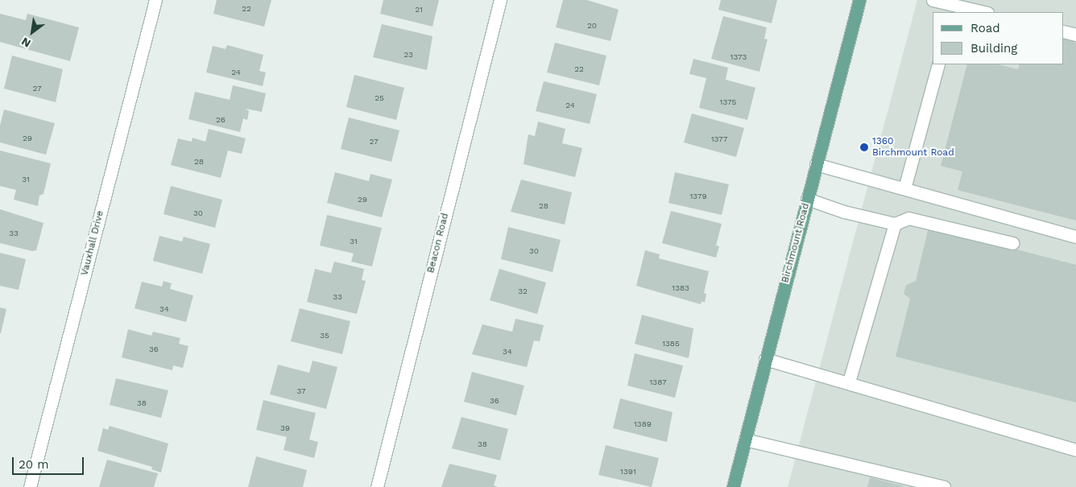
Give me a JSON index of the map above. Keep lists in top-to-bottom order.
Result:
{
  "streets": {
    "main road": ["Birchmount Road"],
    "street": ["Vauxhall Drive", "Beacon Road"]
  },
  "places": ["1360 Birchmount Road"],
  "house_numbers": [
    "22",
    "21",
    "20",
    "23",
    "1373",
    "22",
    "24",
    "27",
    "25",
    "1375",
    "24",
    "26",
    "29",
    "1377",
    "27",
    "28",
    "31",
    "1379",
    "29",
    "28",
    "30",
    "33",
    "31",
    "30",
    "1383",
    "32",
    "33",
    "34",
    "35",
    "1385",
    "36",
    "34",
    "1387",
    "37",
    "36",
    "38",
    "1389",
    "39",
    "38",
    "1391"
  ],
  "legend": ["Road", "Building"],
  "scale_bar": "20 m",
  "north": "bottom left"
}
